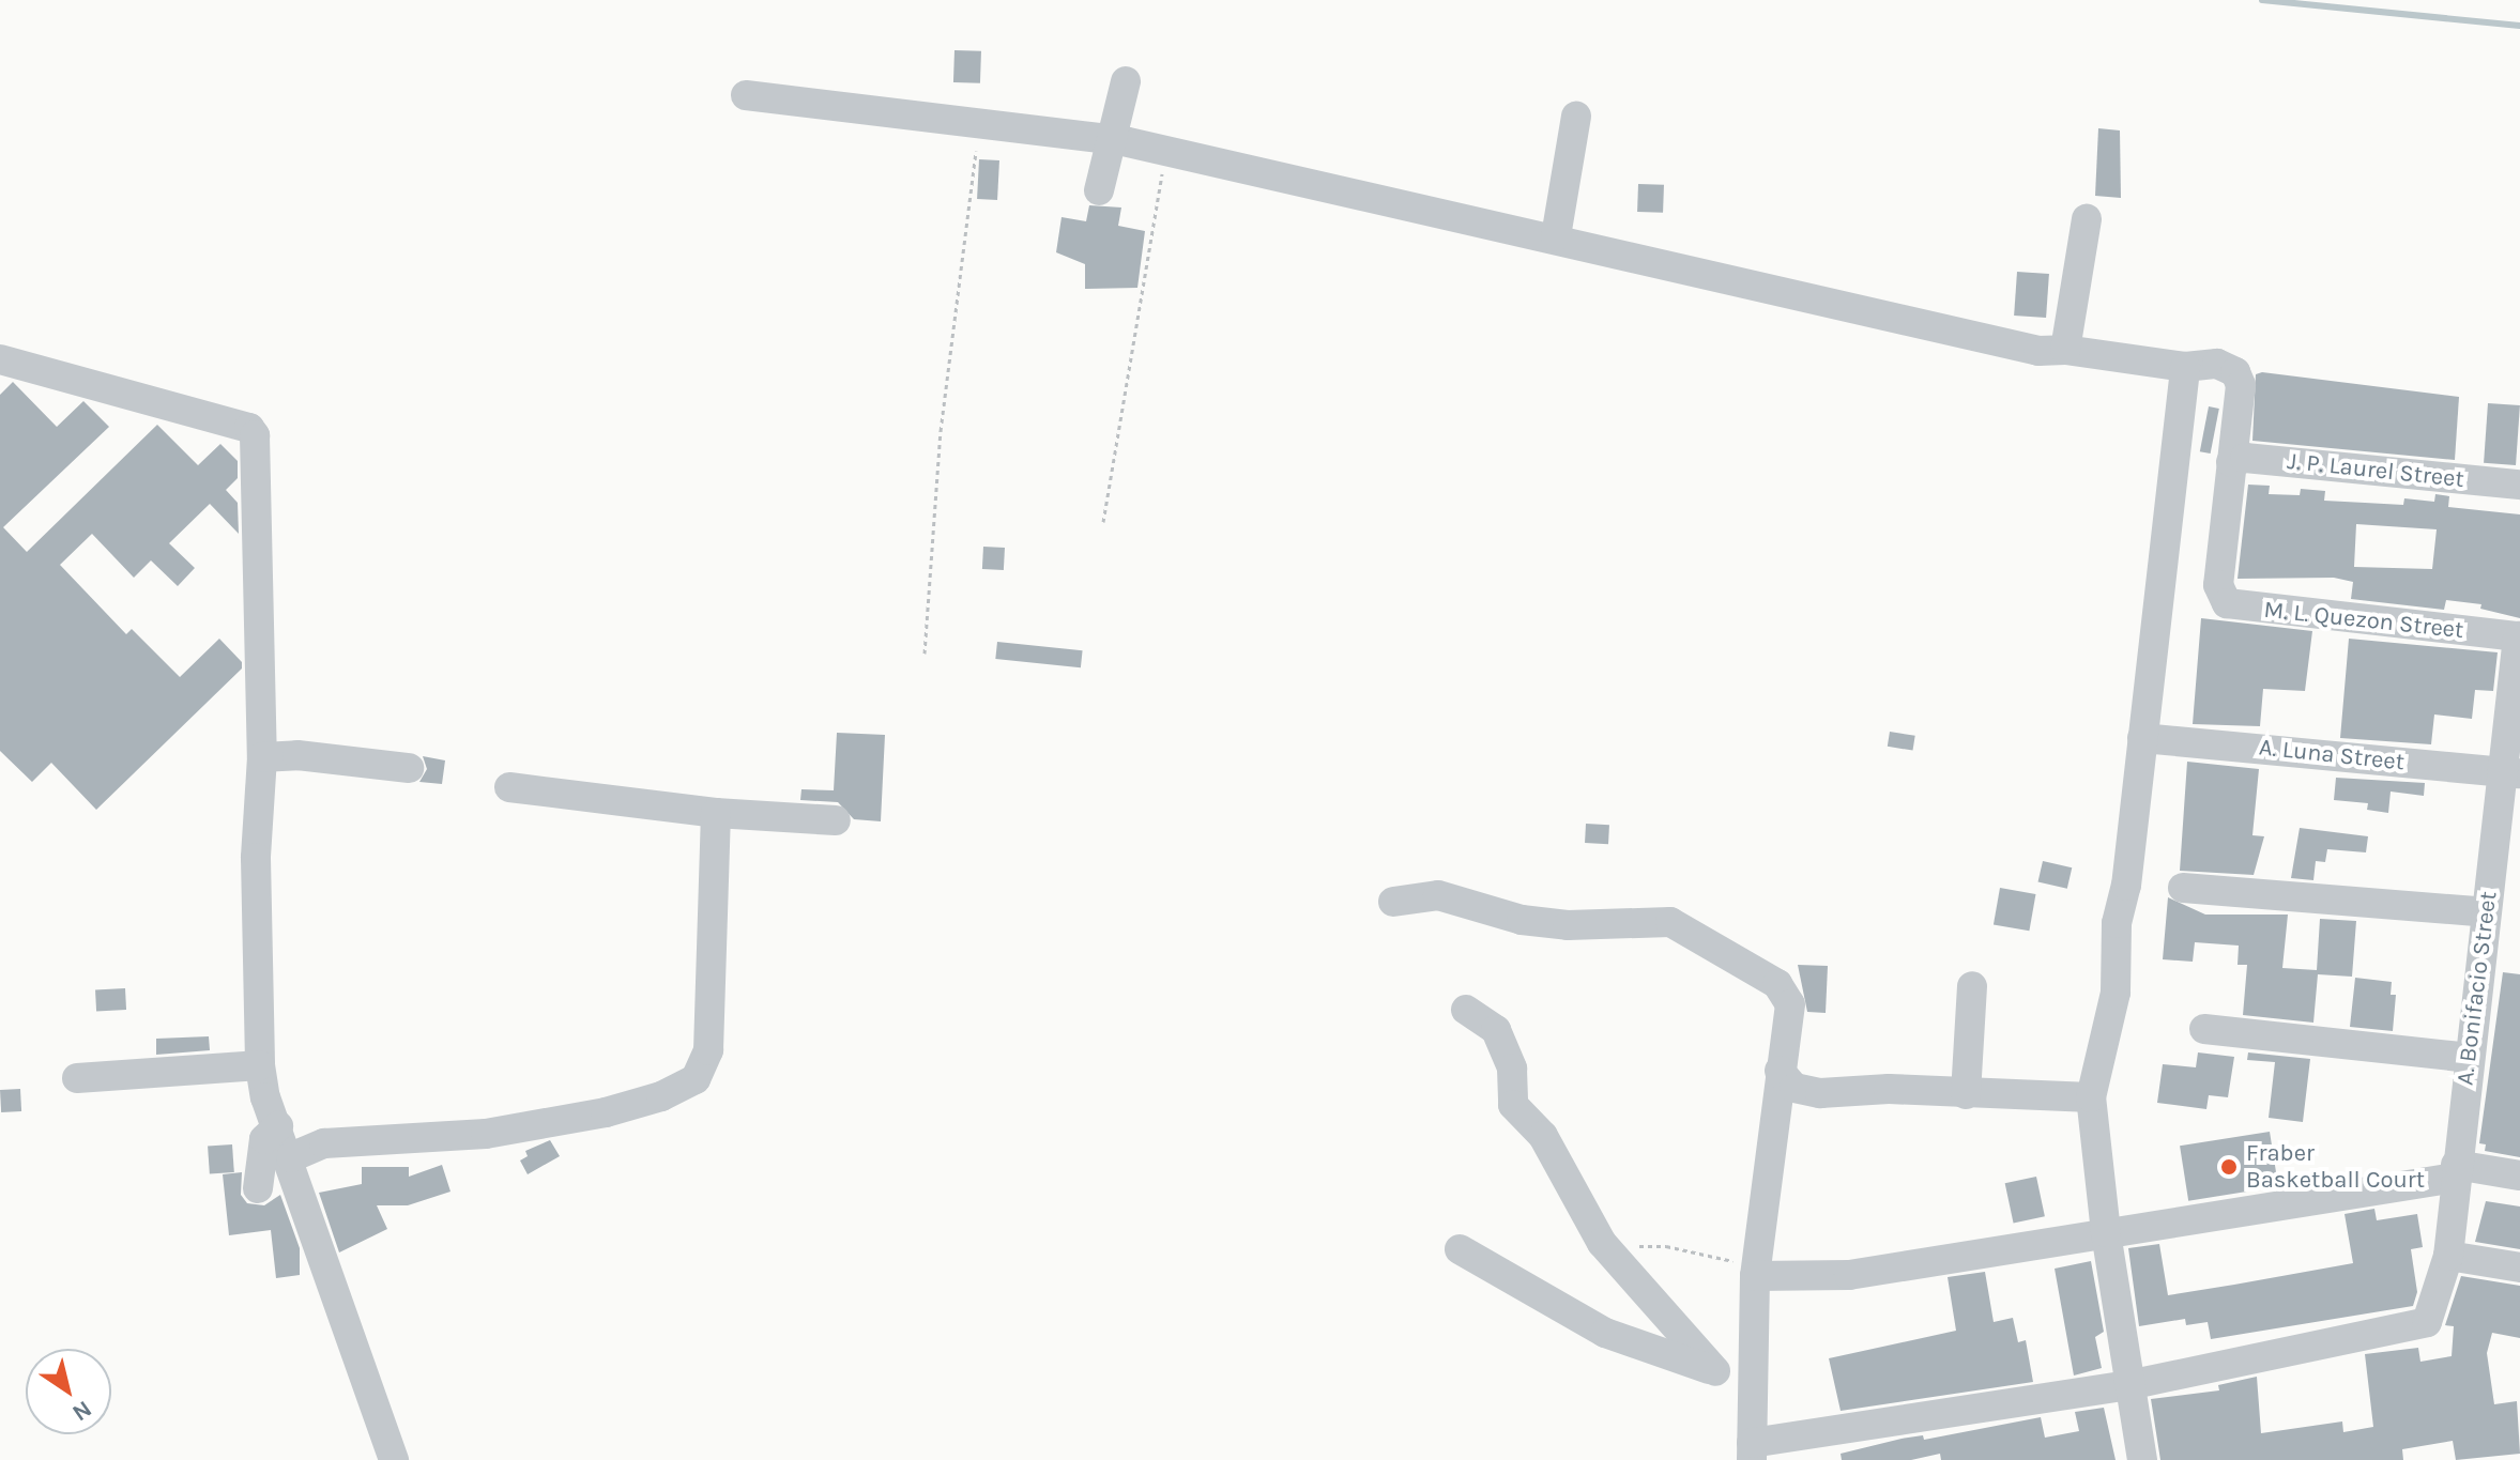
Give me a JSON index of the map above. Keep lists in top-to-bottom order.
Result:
{
  "streets": {
    "street": [
      "J. P. Laurel Street",
      "M. L. Quezon Street",
      "A. Luna Street",
      "A. Bonifacio Street"
    ]
  },
  "crossings": [
    ["J. P. Laurel Street", "M. L. Quezon Street"],
    ["M. L. Quezon Street", "A. Bonifacio Street"],
    ["A. Luna Street", "A. Bonifacio Street"]
  ],
  "places": ["Fraber Basketball Court"],
  "north": "bottom right"
}
